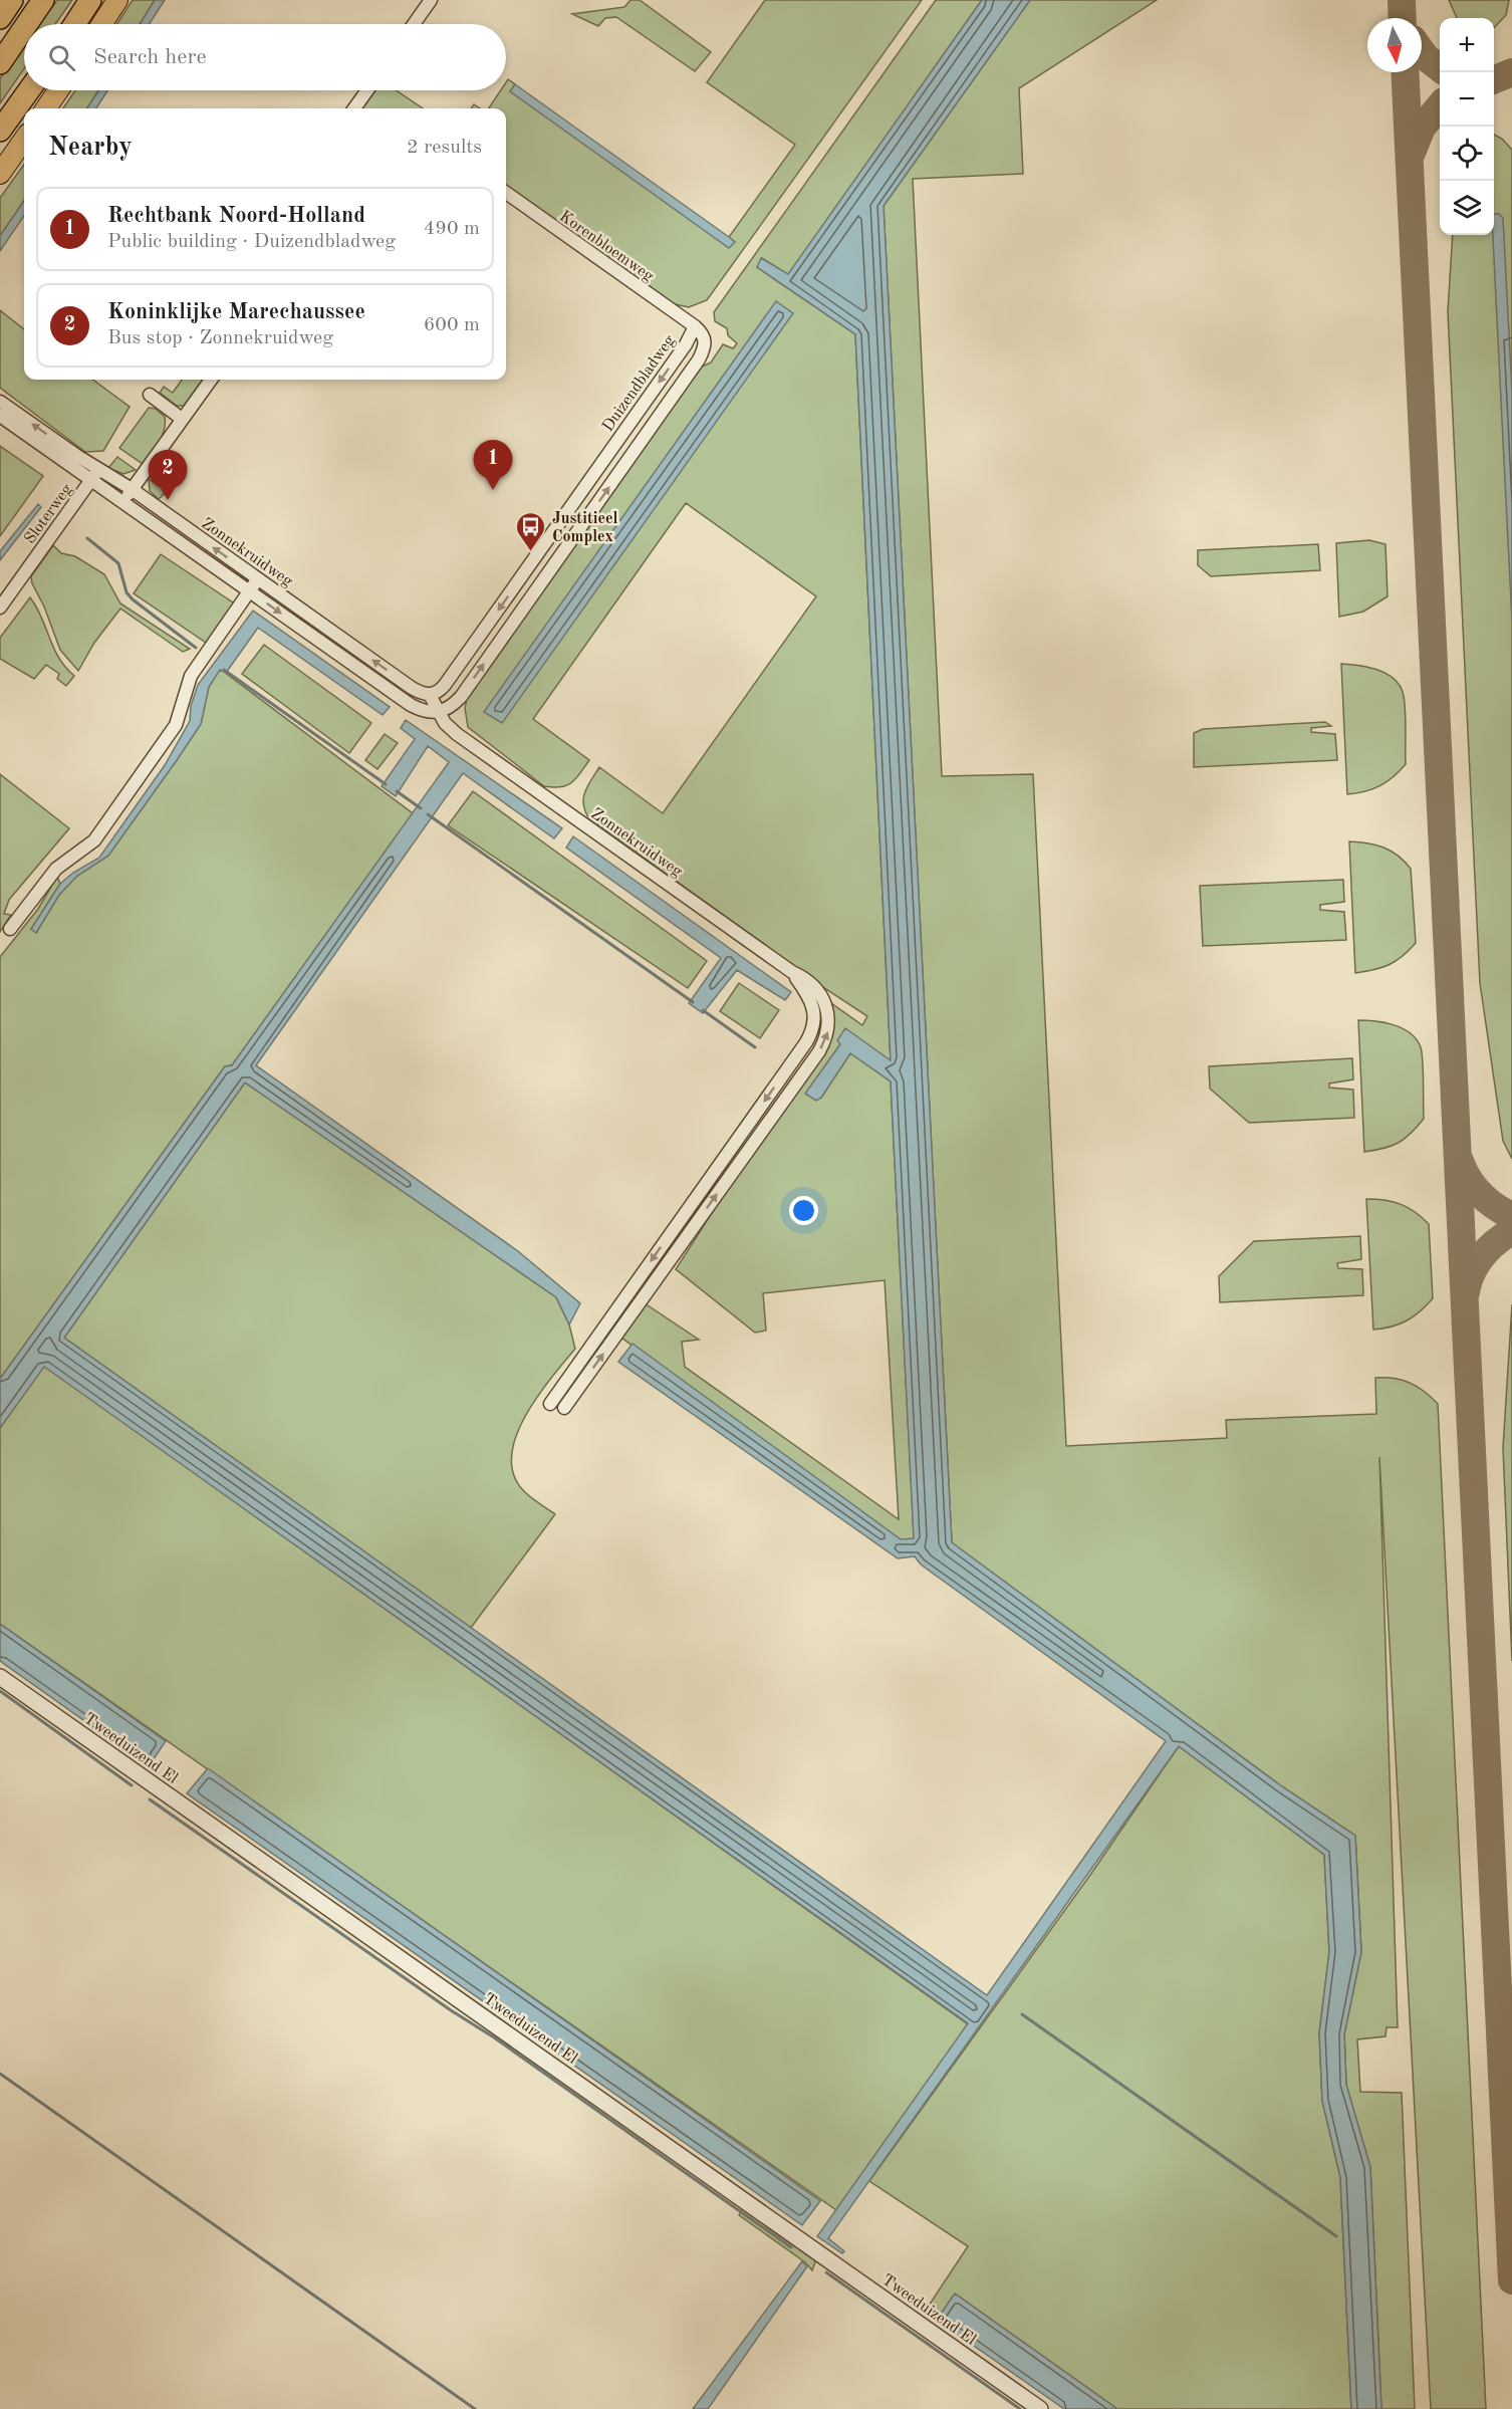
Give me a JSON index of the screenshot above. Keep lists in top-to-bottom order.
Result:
{
  "streets": {
    "street": [
      "Korenbloemweg",
      "Duizendbladweg",
      "Sloterweg",
      "Zonnekruidweg",
      "Tweeduizend El"
    ]
  },
  "crossings": [
    ["Korenbloemweg", "Duizendbladweg"],
    ["Duizendbladweg", "Zonnekruidweg"],
    ["Sloterweg", "Zonnekruidweg"]
  ],
  "places": {
    "bus stop": ["Justitieel Complex"]
  },
  "north": "bottom",
  "page": {
    "map_buttons": ["+", "−"],
    "search": "Search here",
    "heading": ["Nearby", "2 results"],
    "list": [
      {
        "mark": "1",
        "name": "Rechtbank Noord-Holland",
        "note": "Public building · Duizendbladweg",
        "value": "490 m"
      },
      {
        "mark": "2",
        "name": "Koninklijke Marechaussee",
        "note": "Bus stop · Zonnekruidweg",
        "value": "600 m"
      }
    ],
    "pins": ["1", "2"]
  }
}
